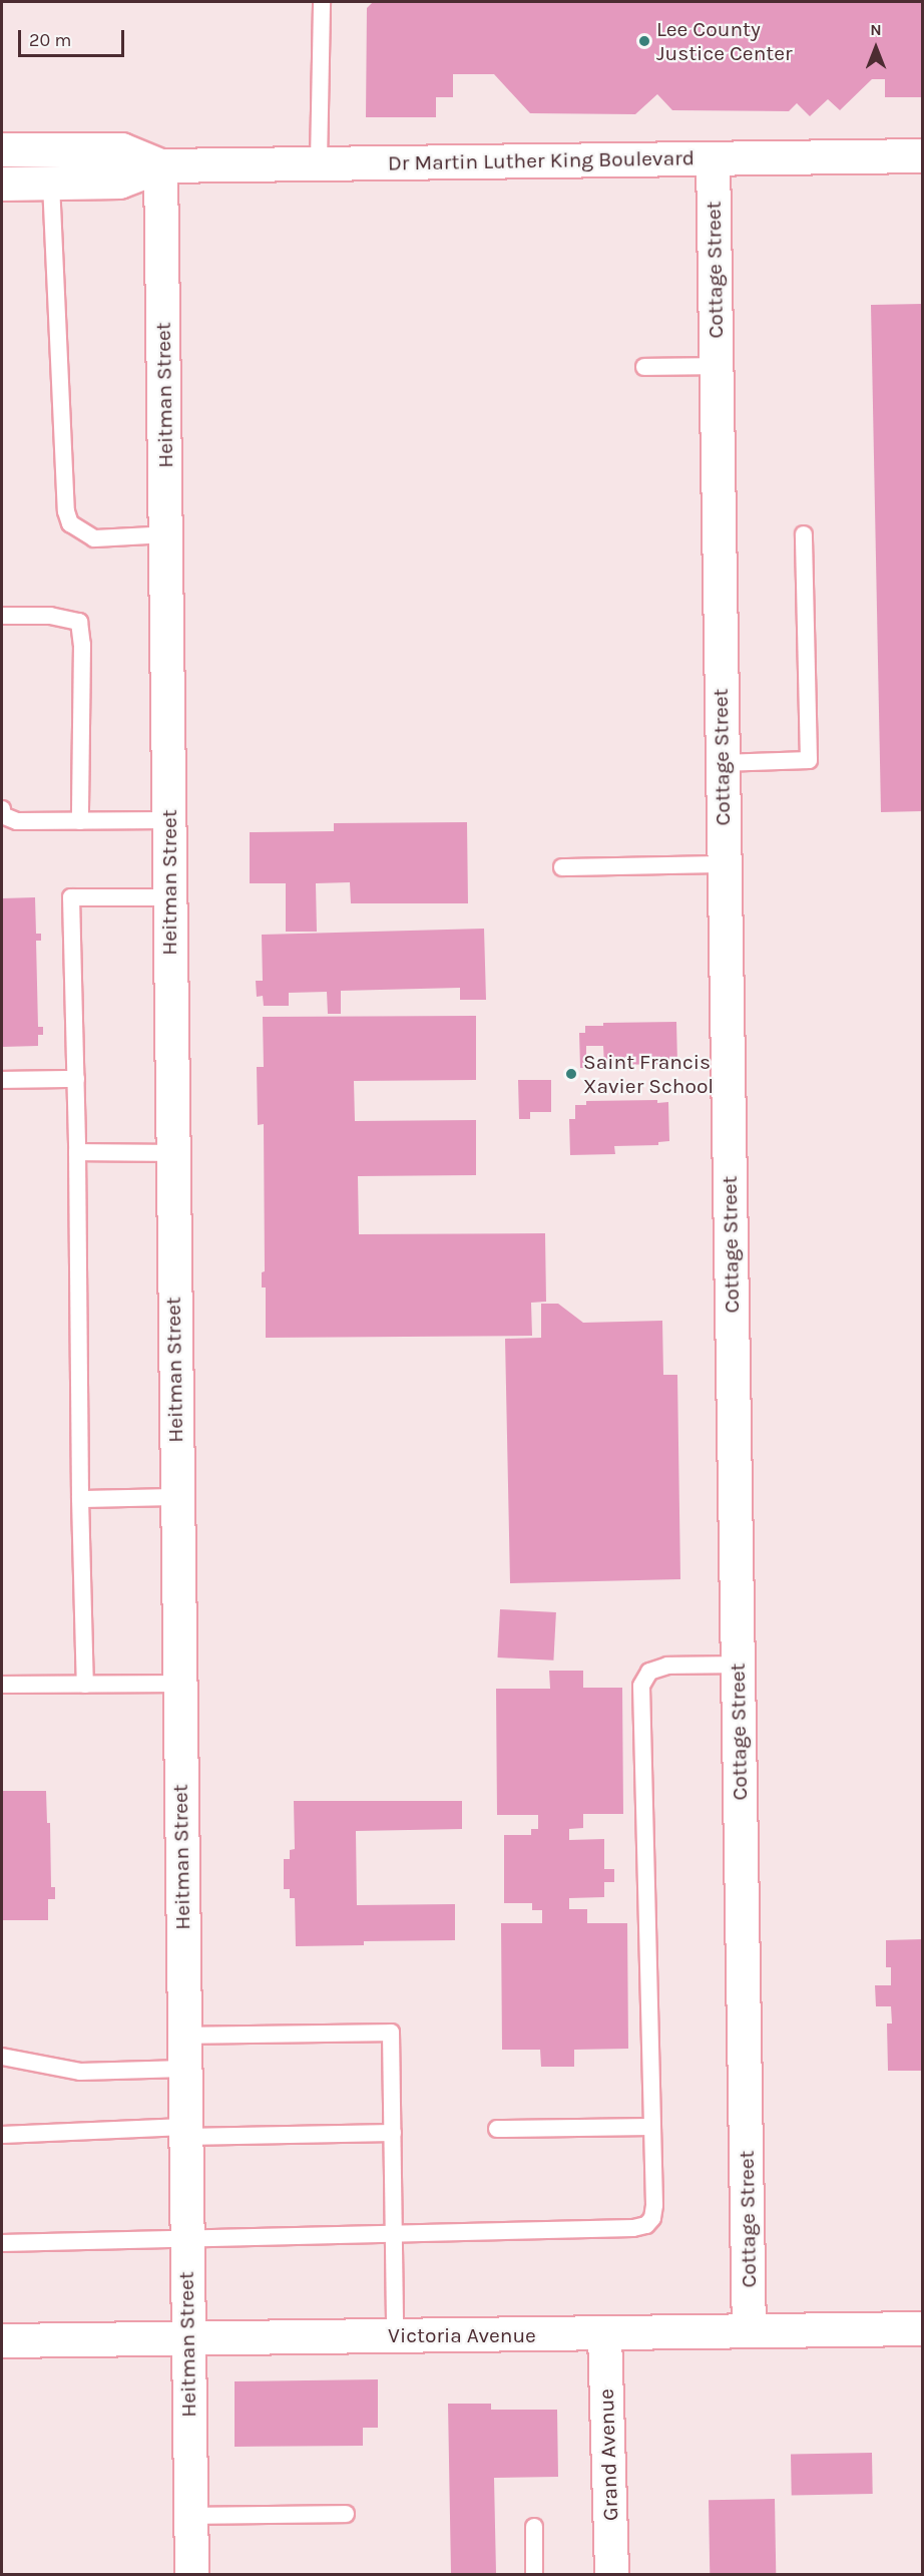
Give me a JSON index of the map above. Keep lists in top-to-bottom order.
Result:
{
  "streets": {
    "street": [
      "Dr Martin Luther King Boulevard",
      "Cottage Street",
      "Heitman Street",
      "Victoria Avenue",
      "Grand Avenue"
    ]
  },
  "crossings": [
    ["Dr Martin Luther King Boulevard", "Cottage Street"],
    ["Dr Martin Luther King Boulevard", "Heitman Street"],
    ["Cottage Street", "Victoria Avenue"],
    ["Heitman Street", "Victoria Avenue"],
    ["Victoria Avenue", "Grand Avenue"]
  ],
  "places": ["Lee County Justice Center", "Saint Francis Xavier School"],
  "scale_bar": "20 m",
  "north": "top"
}
